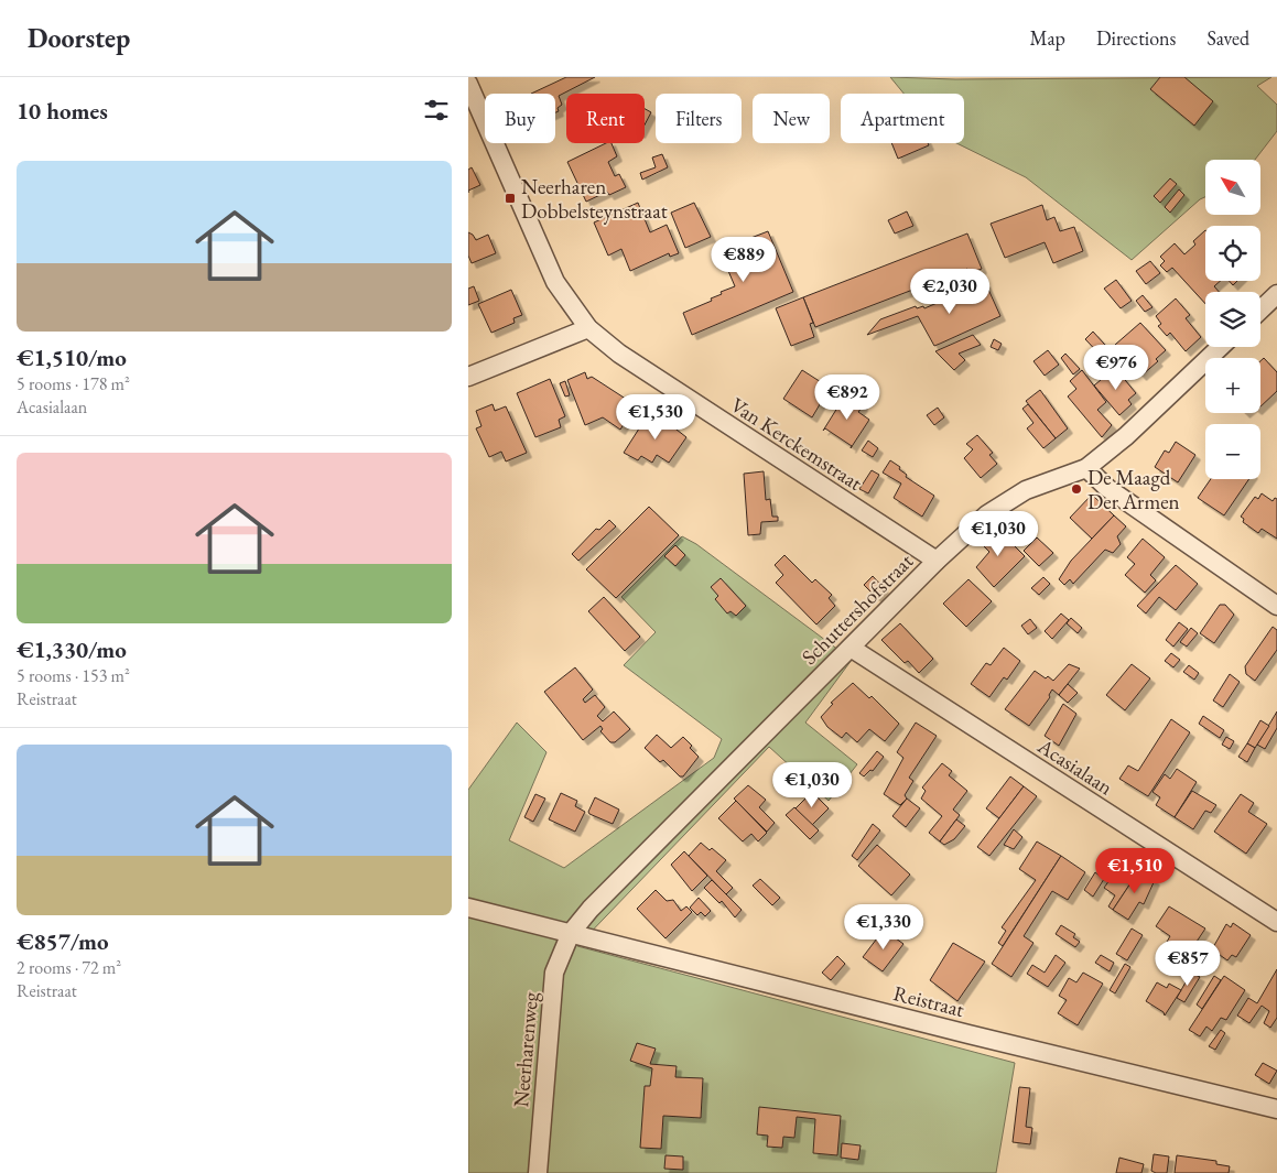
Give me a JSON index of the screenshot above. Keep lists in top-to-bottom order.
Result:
{
  "streets": {
    "street": [
      "Van Kerckemstraat",
      "Schuttershofstraat",
      "Acasialaan",
      "Reistraat",
      "Neerharenweg"
    ]
  },
  "crossings": [
    ["Van Kerckemstraat", "Schuttershofstraat"],
    ["Schuttershofstraat", "Acasialaan"],
    ["Schuttershofstraat", "Reistraat"],
    ["Schuttershofstraat", "Neerharenweg"],
    ["Reistraat", "Neerharenweg"]
  ],
  "places": {
    "transit": ["Neerharen Dobbelsteynstraat"],
    "other": ["De Maagd Der Armen"]
  },
  "north": "top left",
  "page": {
    "header": "Doorstep",
    "nav": ["Map", "Directions", "Saved"],
    "heading": "10 homes",
    "chip": [
      "Buy",
      "Rent",
      "Filters",
      "New",
      "Apartment"
    ],
    "list": [
      {
        "name": "€1,510/mo",
        "note": "5 rooms · 178 m² · Acasialaan"
      },
      {
        "name": "€1,330/mo",
        "note": "5 rooms · 153 m² · Reistraat"
      },
      {
        "name": "€857/mo",
        "note": "2 rooms · 72 m² · Reistraat"
      }
    ],
    "map_buttons": ["+", "−"],
    "price": [
      "€889",
      "€2,030",
      "€976",
      "€892",
      "€1,530",
      "€1,030",
      "€1,030",
      "€1,510",
      "€1,330",
      "€857"
    ]
  }
}
